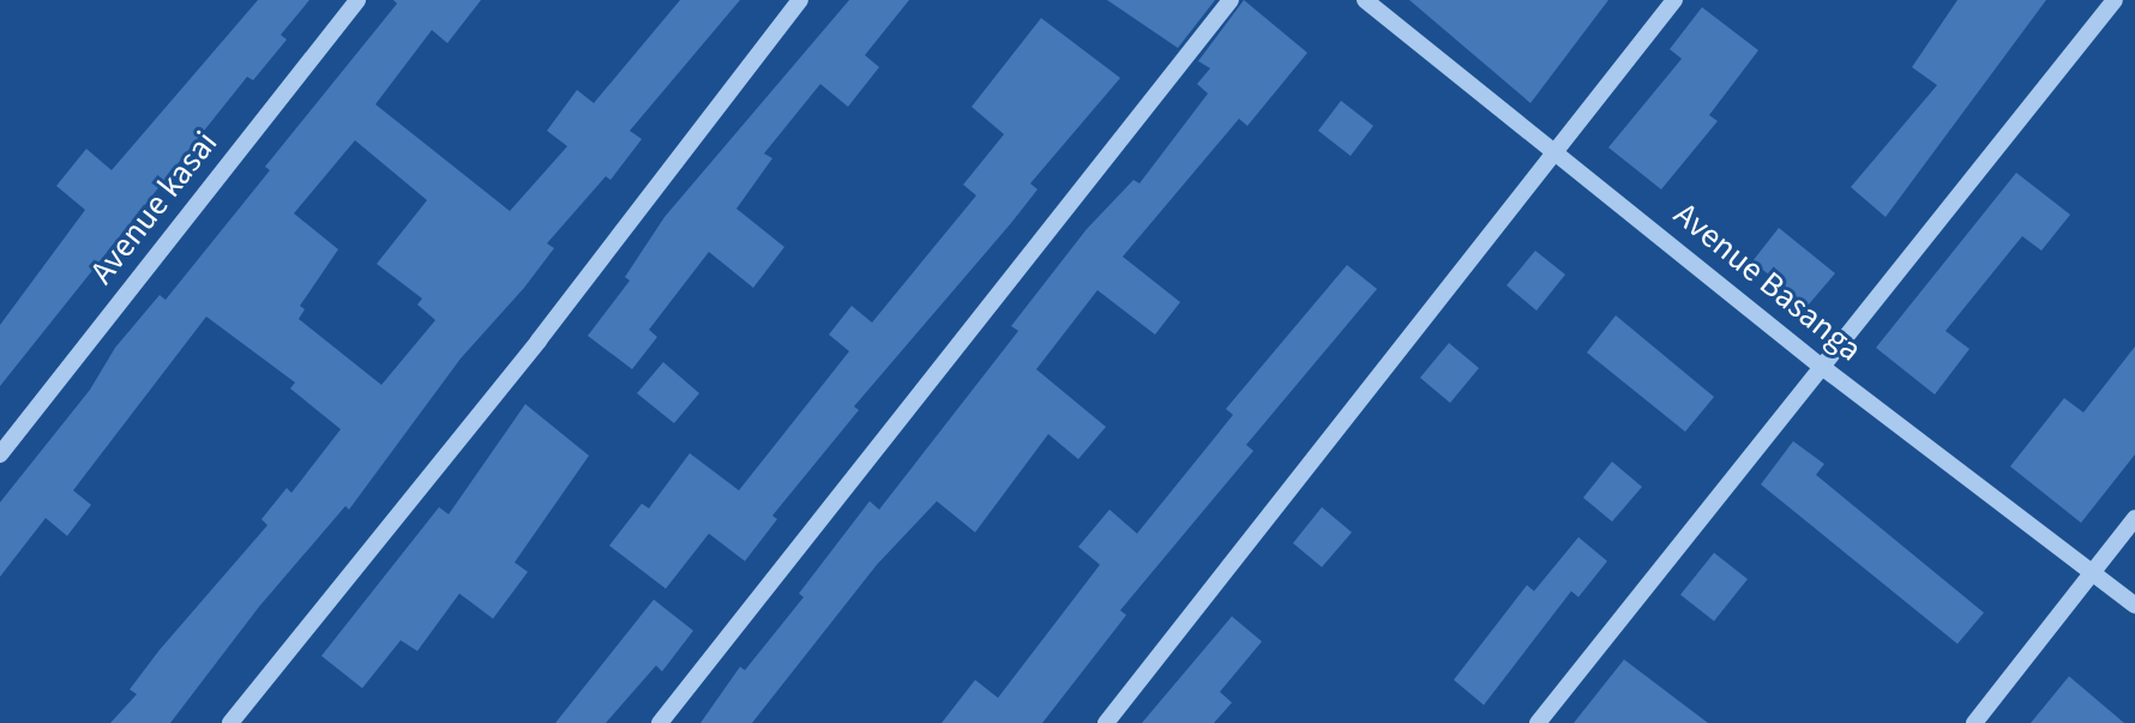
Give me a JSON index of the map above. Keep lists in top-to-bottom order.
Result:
{
  "streets": {
    "street": ["Avenue kasai", "Avenue Basanga"]
  }
}
